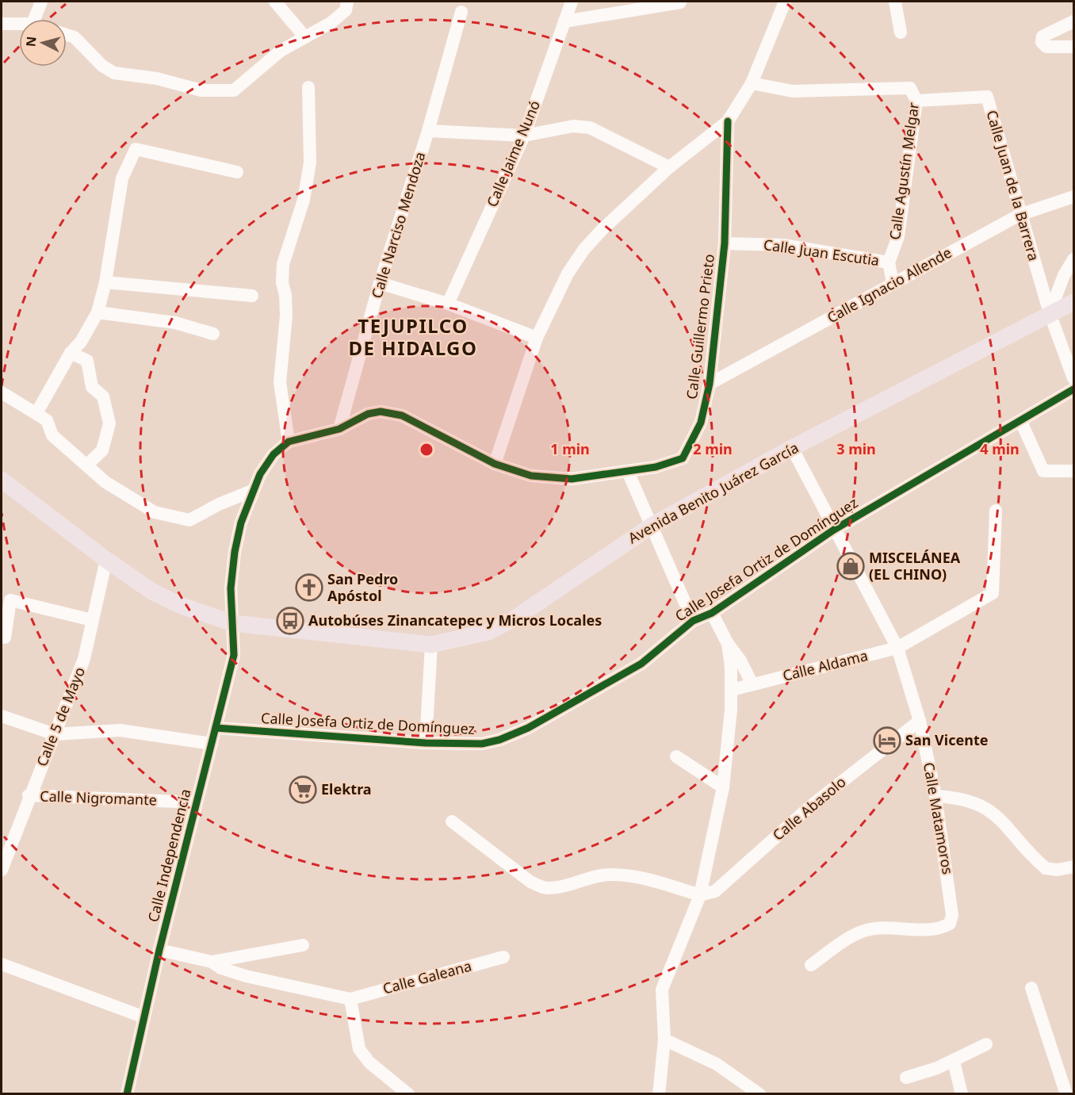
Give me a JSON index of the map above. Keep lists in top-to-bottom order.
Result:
{
  "streets": {
    "main road": ["Avenida Benito Juárez García"],
    "street": [
      "Calle Jaime Nunó",
      "Calle Agustín Melgar",
      "Calle Juan de la Barrera",
      "Calle Narciso Mendoza",
      "Calle Juan Escutia",
      "Calle Ignacio Allende",
      "Calle Guillermo Prieto",
      "Calle Josefa Ortiz de Domínguez",
      "Calle Aldama",
      "Calle 5 de Mayo",
      "Calle Nigromante",
      "Calle Abasolo",
      "Calle Matamoros",
      "Calle Independencia",
      "Calle Galeana"
    ]
  },
  "crossings": [
    ["Calle Agustín Melgar", "Calle Juan de la Barrera"],
    ["Calle Agustín Melgar", "Calle Juan Escutia"],
    ["Calle Juan de la Barrera", "Calle Ignacio Allende"],
    ["Calle Juan de la Barrera", "Avenida Benito Juárez García"],
    ["Calle Narciso Mendoza", "Calle Guillermo Prieto"],
    ["Calle Juan Escutia", "Calle Guillermo Prieto"],
    ["Calle Ignacio Allende", "Calle Guillermo Prieto"],
    ["Calle Guillermo Prieto", "Calle Independencia"],
    ["Avenida Benito Juárez García", "Calle 5 de Mayo"],
    ["Avenida Benito Juárez García", "Calle Matamoros"],
    ["Avenida Benito Juárez García", "Calle Independencia"],
    ["Calle Josefa Ortiz de Domínguez", "Calle Matamoros"],
    ["Calle Josefa Ortiz de Domínguez", "Calle Independencia"],
    ["Calle Aldama", "Calle Matamoros"],
    ["Calle 5 de Mayo", "Calle Nigromante"],
    ["Calle Nigromante", "Calle Independencia"],
    ["Calle Abasolo", "Calle Matamoros"]
  ],
  "districts": ["TEJUPILCO DE HIDALGO"],
  "places": {
    "shop": ["MISCELÁNEA (EL CHINO)"],
    "church": ["San Pedro Apóstol"],
    "bus stop": ["Autobúses Zinancatepec y Micros Locales"],
    "hotel": ["San Vicente"],
    "supermarket": ["Elektra"]
  },
  "north": "left",
  "rings": [
    "1 min",
    "2 min",
    "3 min",
    "4 min"
  ]
}
